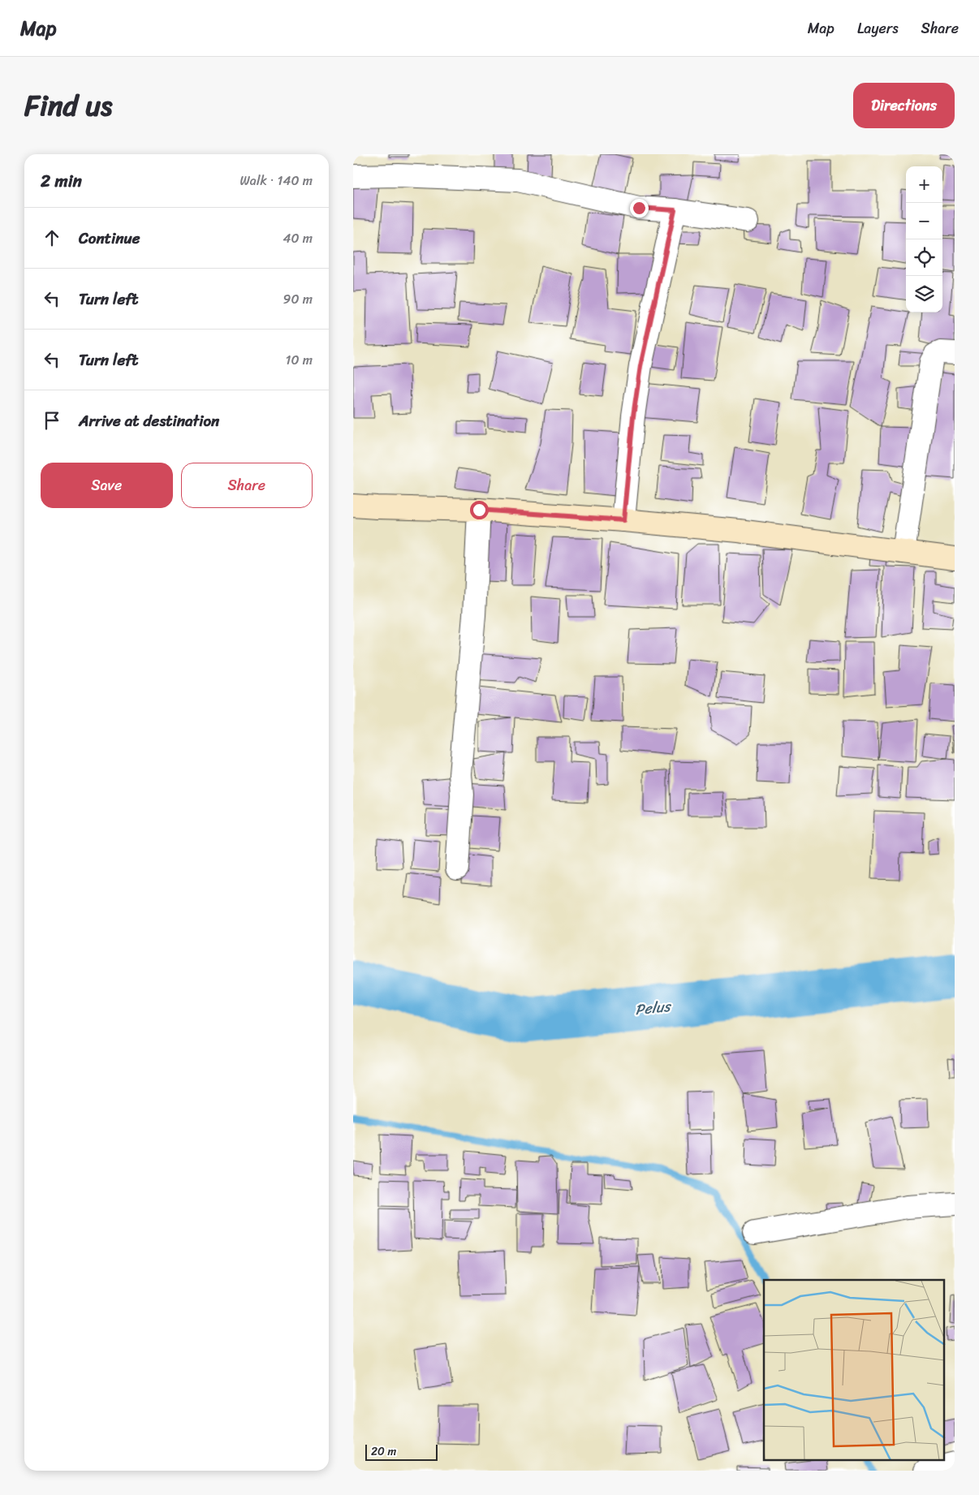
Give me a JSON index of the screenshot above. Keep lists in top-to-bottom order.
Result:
{
  "water": ["Pelus"],
  "scale_bar": "20 m",
  "page": {
    "header": "Map",
    "nav": ["Map", "Layers", "Share"],
    "title": "Find us",
    "buttons": [
      "Directions",
      ["Save", "Share"]
    ],
    "heading": ["2 min", "Walk · 140 m"],
    "map_buttons": ["+", "−"],
    "list": [
      ["Continue", "40 m"],
      ["Turn left", "90 m"],
      ["Turn left", "10 m"],
      "Arrive at destination"
    ],
    "scale": "20 m"
  }
}
